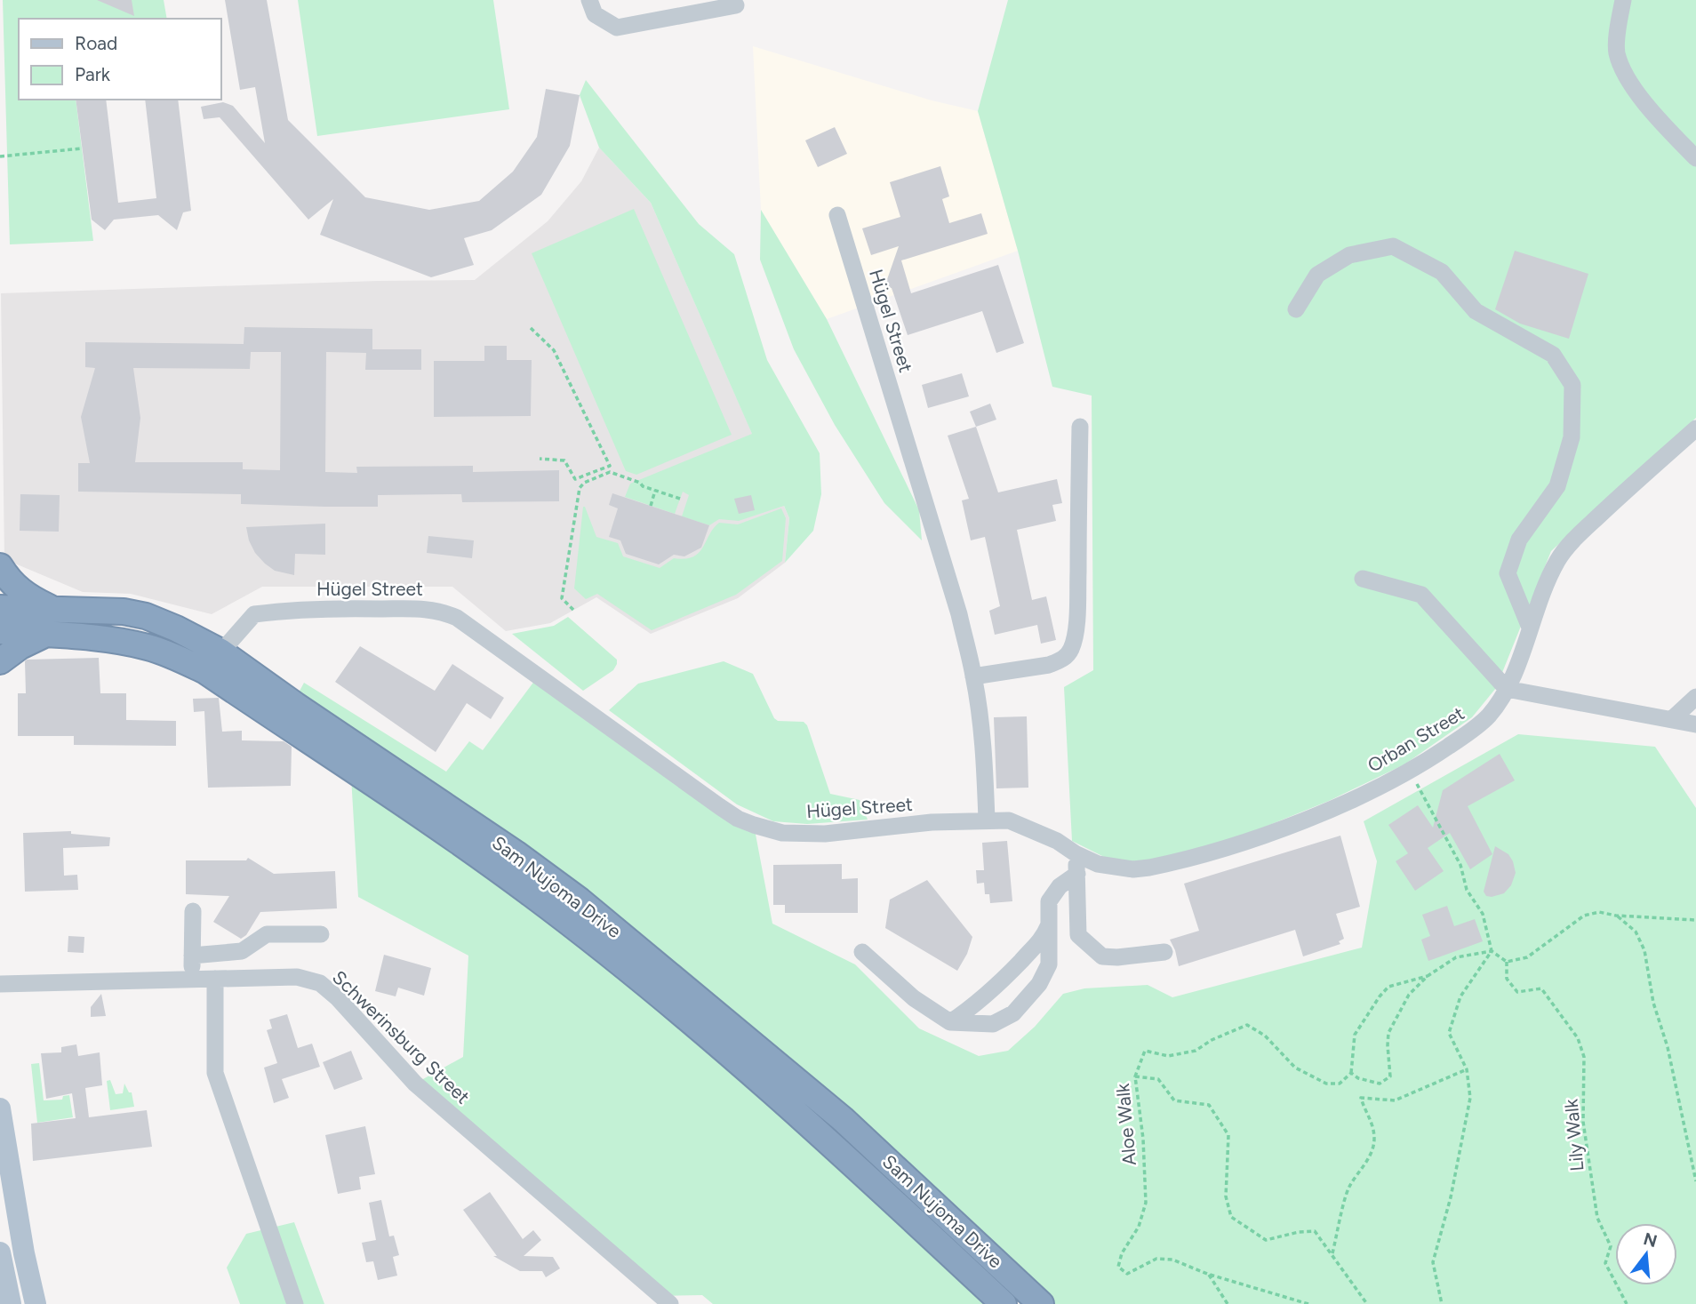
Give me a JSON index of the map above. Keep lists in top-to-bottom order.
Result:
{
  "streets": {
    "highway": ["Sam Nujoma Drive"],
    "street": ["Hügel Street", "Orban Street", "Schwerinsburg Street"],
    "path": ["Aloe Walk", "Lily Walk"]
  },
  "crossings": [
    ["Hügel Street", "Orban Street"],
    ["Hügel Street", "Sam Nujoma Drive"]
  ],
  "legend": ["Road", "Park"],
  "north": "top"
}
